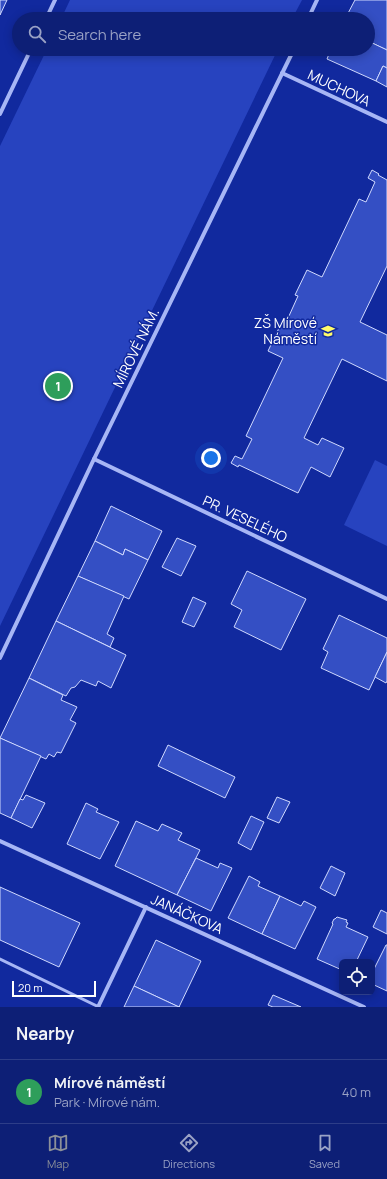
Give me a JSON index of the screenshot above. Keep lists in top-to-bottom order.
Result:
{
  "streets": {
    "street": [
      "MUCHOVA",
      "MÍROVÉ NÁM.",
      "PR. VESELÉHO",
      "JANÁČKOVA"
    ]
  },
  "crossings": [
    ["MUCHOVA", "MÍROVÉ NÁM."],
    ["MÍROVÉ NÁM.", "PR. VESELÉHO"]
  ],
  "places": {
    "school or university": ["ZŠ Mírové Náměstí"]
  },
  "scale_bar": "20 m",
  "page": {
    "search": "Search here",
    "pins": "1",
    "scale": "20 m",
    "heading": "Nearby",
    "list": [
      {
        "mark": "1",
        "name": "Mírové náměstí",
        "note": "Park · Mírové nám.",
        "value": "40 m"
      }
    ],
    "nav": ["Map", "Directions", "Saved"]
  }
}
